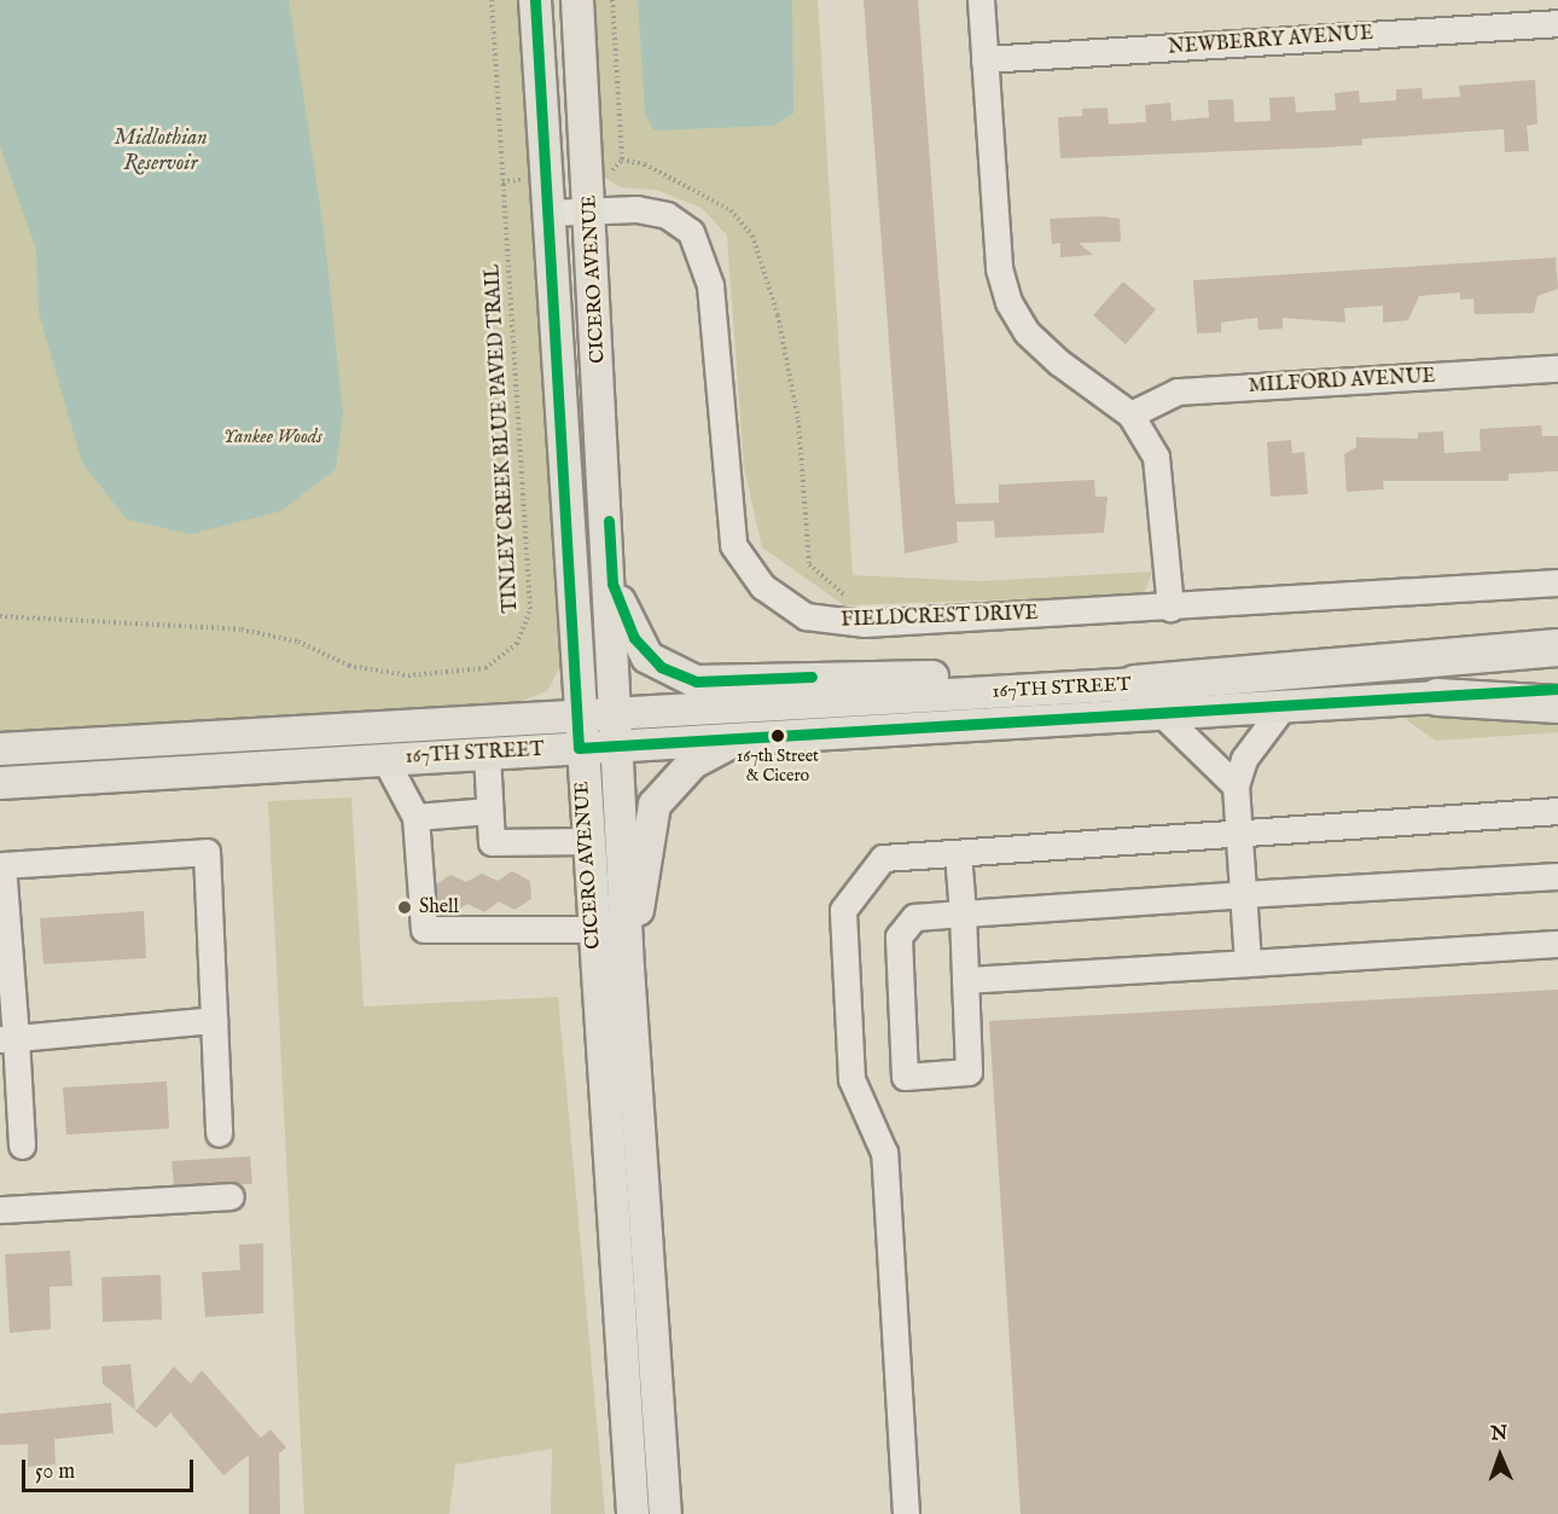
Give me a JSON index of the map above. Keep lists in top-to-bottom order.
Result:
{
  "streets": {
    "main road": ["CICERO AVENUE", "167TH STREET"],
    "street": ["NEWBERRY AVENUE", "MILFORD AVENUE", "FIELDCREST DRIVE"],
    "path": ["TINLEY CREEK BLUE PAVED TRAIL"]
  },
  "crossings": [
    ["CICERO AVENUE", "FIELDCREST DRIVE"],
    ["CICERO AVENUE", "167TH STREET"]
  ],
  "water": ["Midlothian Reservoir"],
  "parks": ["Yankee Woods"],
  "places": ["167th Street & Cicero", "Shell"],
  "scale_bar": "50 m",
  "north": "top"
}
